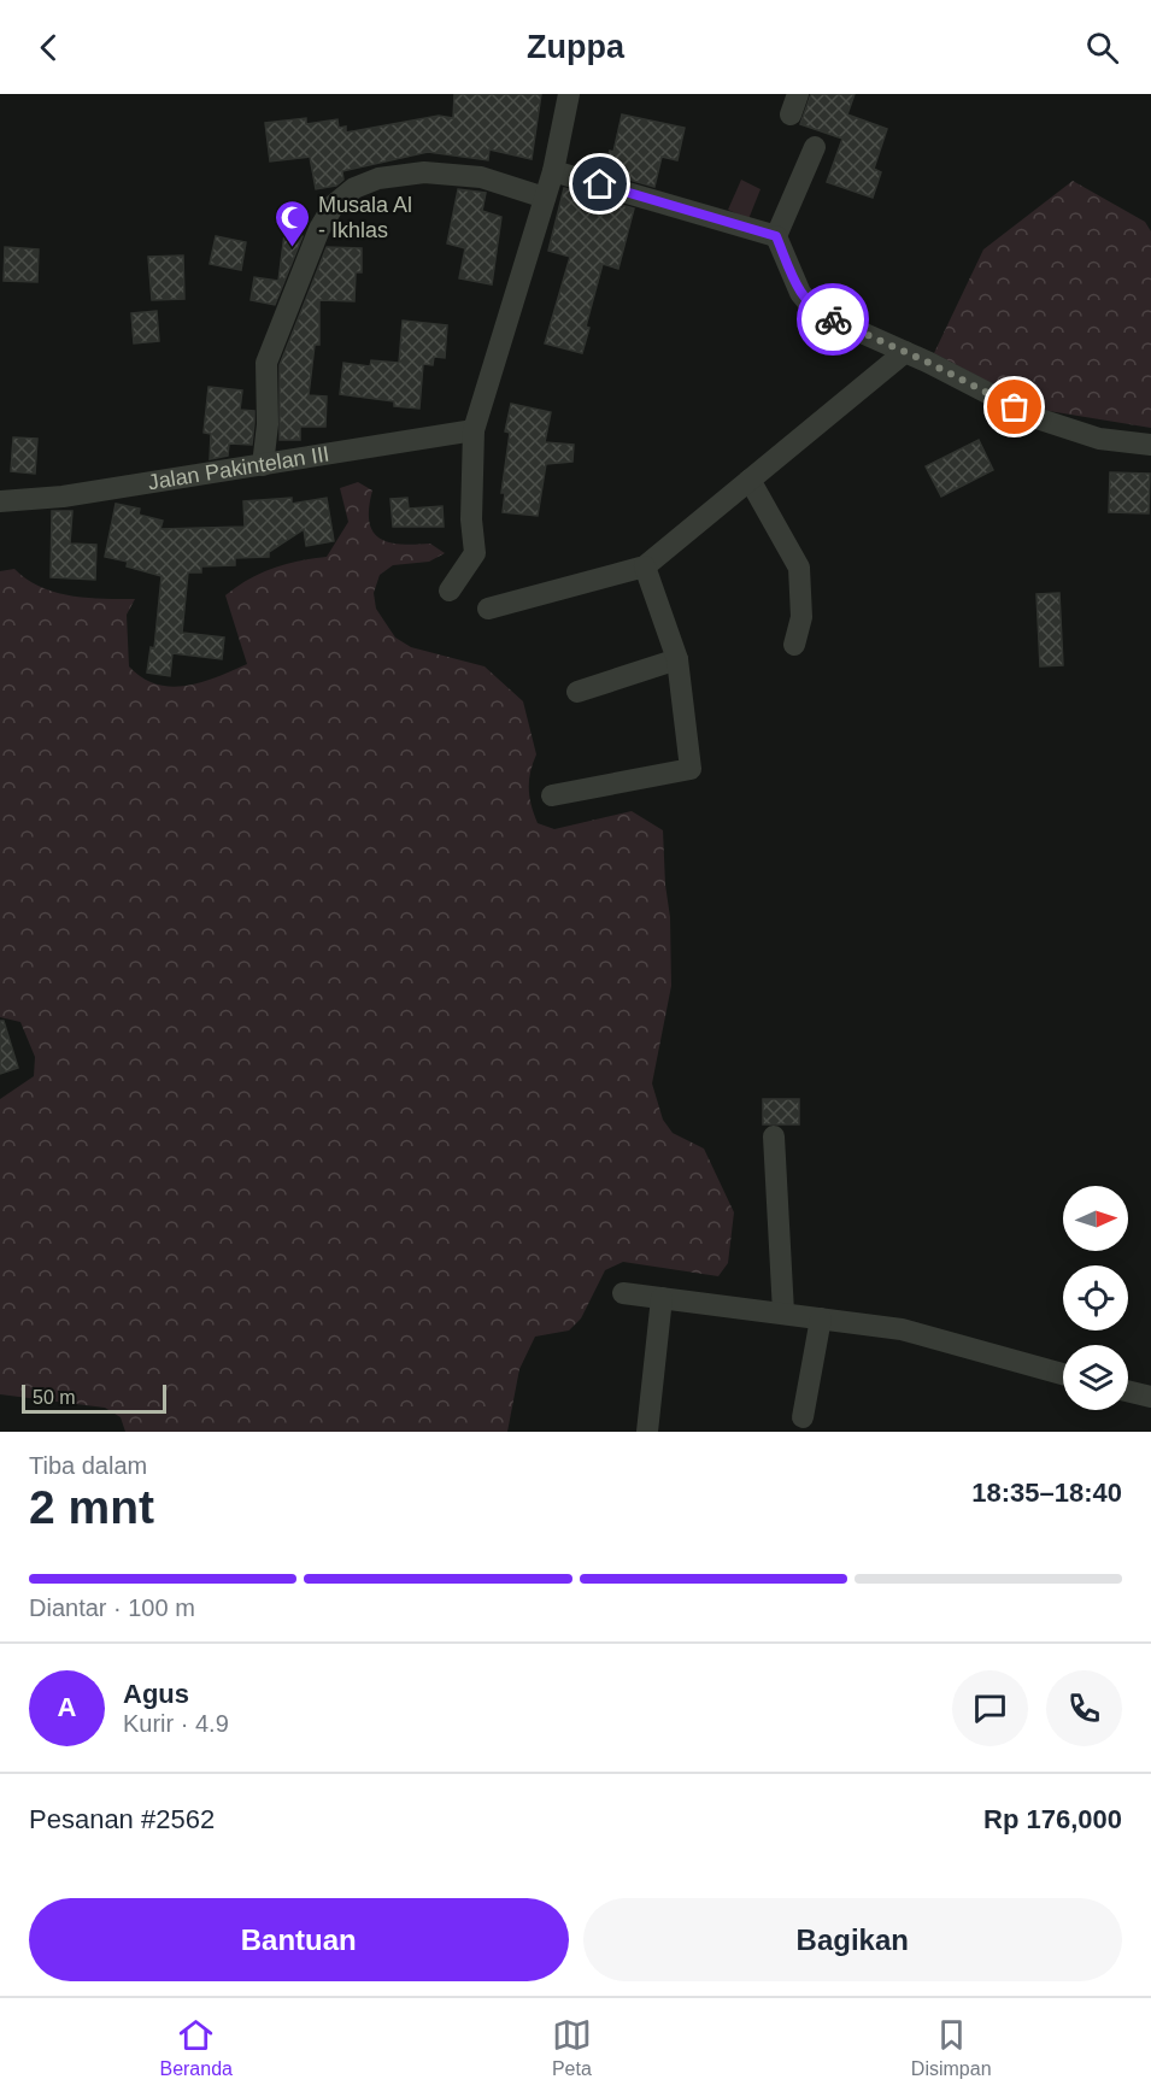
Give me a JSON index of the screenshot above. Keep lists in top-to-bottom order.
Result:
{
  "streets": {
    "street": ["Jalan Pakintelan III"]
  },
  "places": {
    "mosque": ["Musala Al - Ikhlas"]
  },
  "scale_bar": "50 m",
  "north": "right",
  "page": {
    "header": "Zuppa",
    "scale": "50 m",
    "heading": ["2 mnt", "Tiba dalam", "18:35–18:40"],
    "panel": [
      "Agus",
      "Kurir · 4.9",
      "Pesanan #2562",
      "Rp 176,000"
    ],
    "bar": "Diantar · 100 m",
    "round": "A",
    "buttons": ["Bantuan", "Bagikan"],
    "tabs": ["Beranda", "Peta", "Disimpan"]
  }
}
